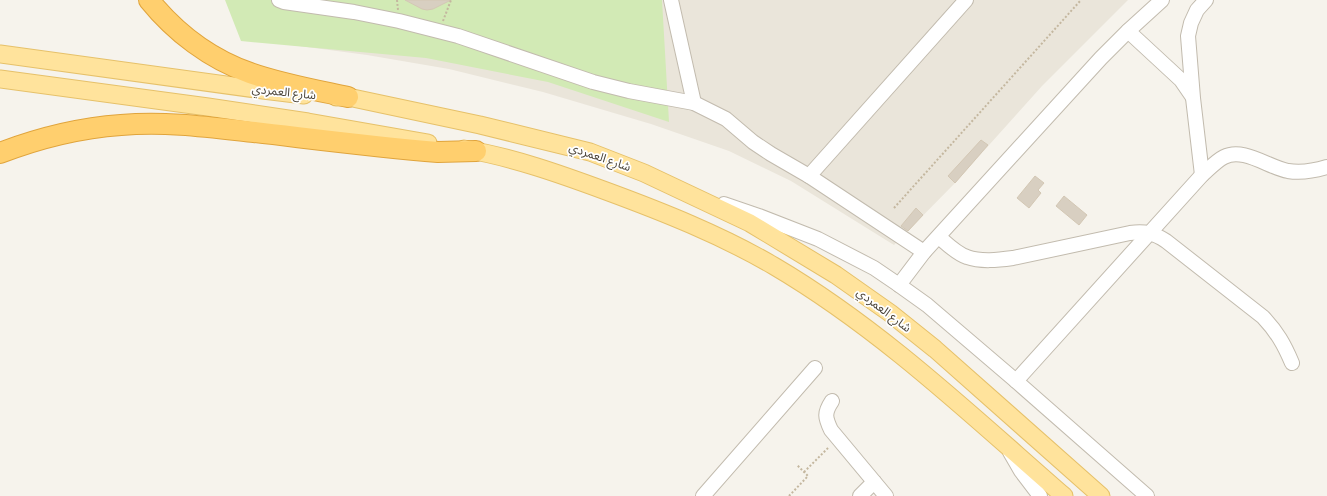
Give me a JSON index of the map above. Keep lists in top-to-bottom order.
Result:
{
  "streets": {
    "main road": ["شارع العمردي"]
  }
}
